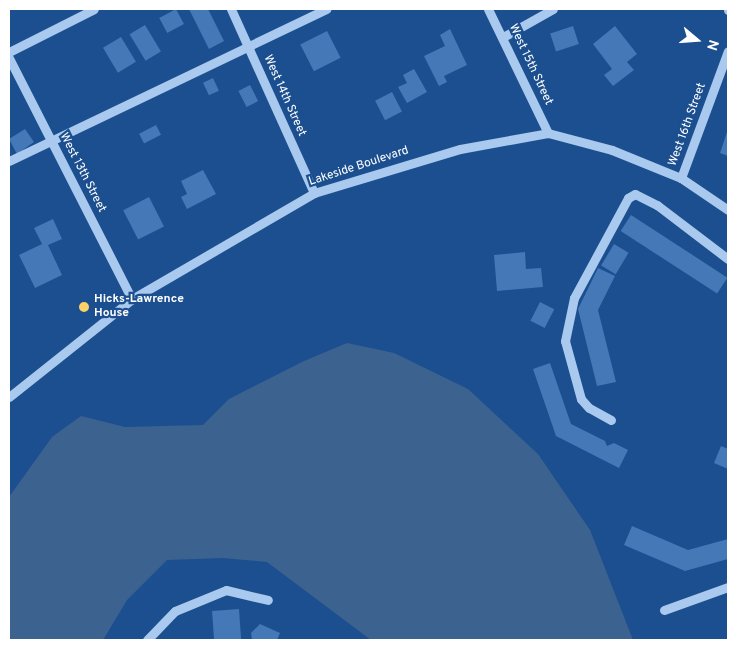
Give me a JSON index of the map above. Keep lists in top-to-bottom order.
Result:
{
  "streets": {
    "street": [
      "West 15th Street",
      "West 14th Street",
      "West 16th Street",
      "Lakeside Boulevard",
      "West 13th Street"
    ]
  },
  "crossings": [
    ["West 15th Street", "Lakeside Boulevard"],
    ["West 14th Street", "Lakeside Boulevard"],
    ["West 16th Street", "Lakeside Boulevard"],
    ["Lakeside Boulevard", "West 13th Street"]
  ],
  "places": ["Hicks-Lawrence House"],
  "north": "right"
}
